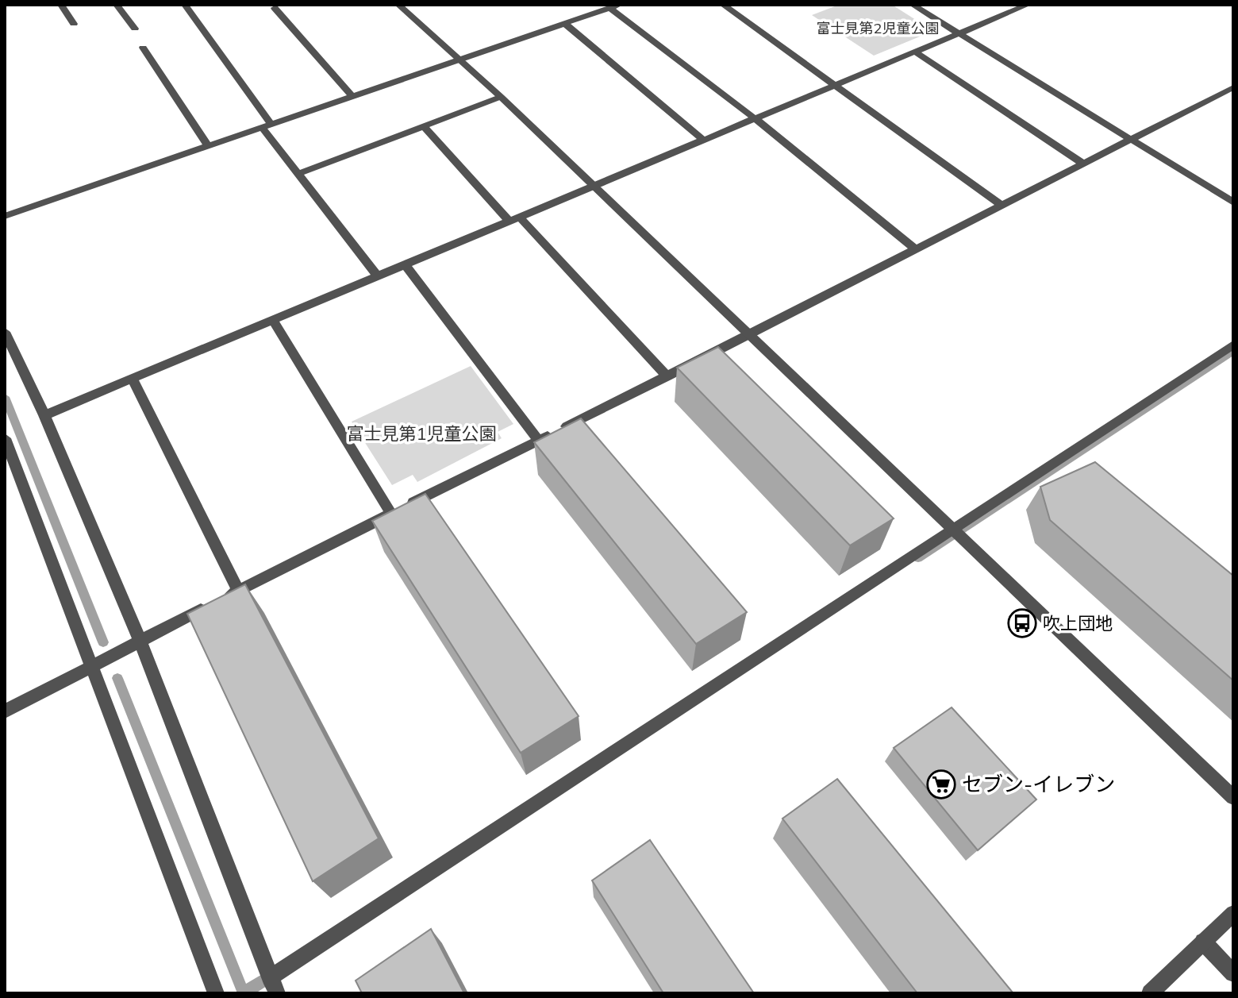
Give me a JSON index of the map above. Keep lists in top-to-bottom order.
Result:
{
  "parks": ["富士見第2児童公園", "富士見第1児童公園"],
  "places": {
    "bus stop": ["吹上団地"],
    "supermarket": ["セブン-イレブン"]
  }
}
